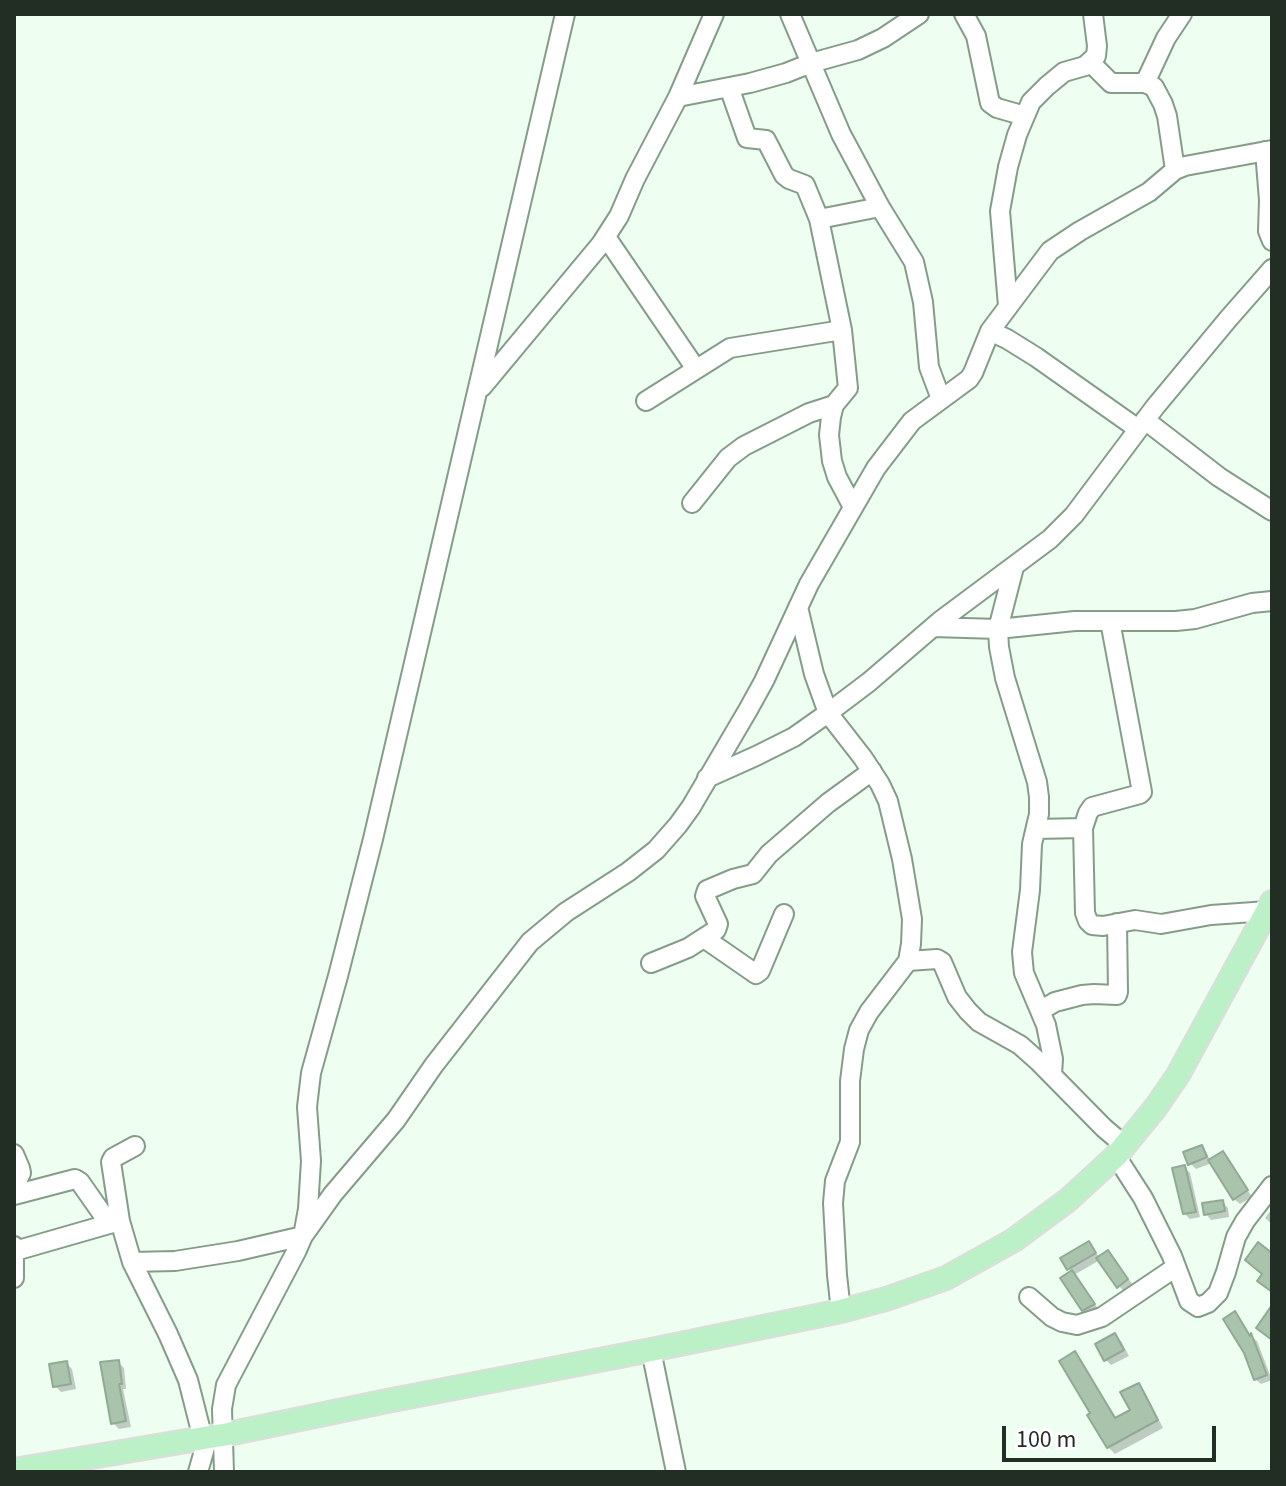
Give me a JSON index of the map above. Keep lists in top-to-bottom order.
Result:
{
  "scale_bar": "100 m"
}
